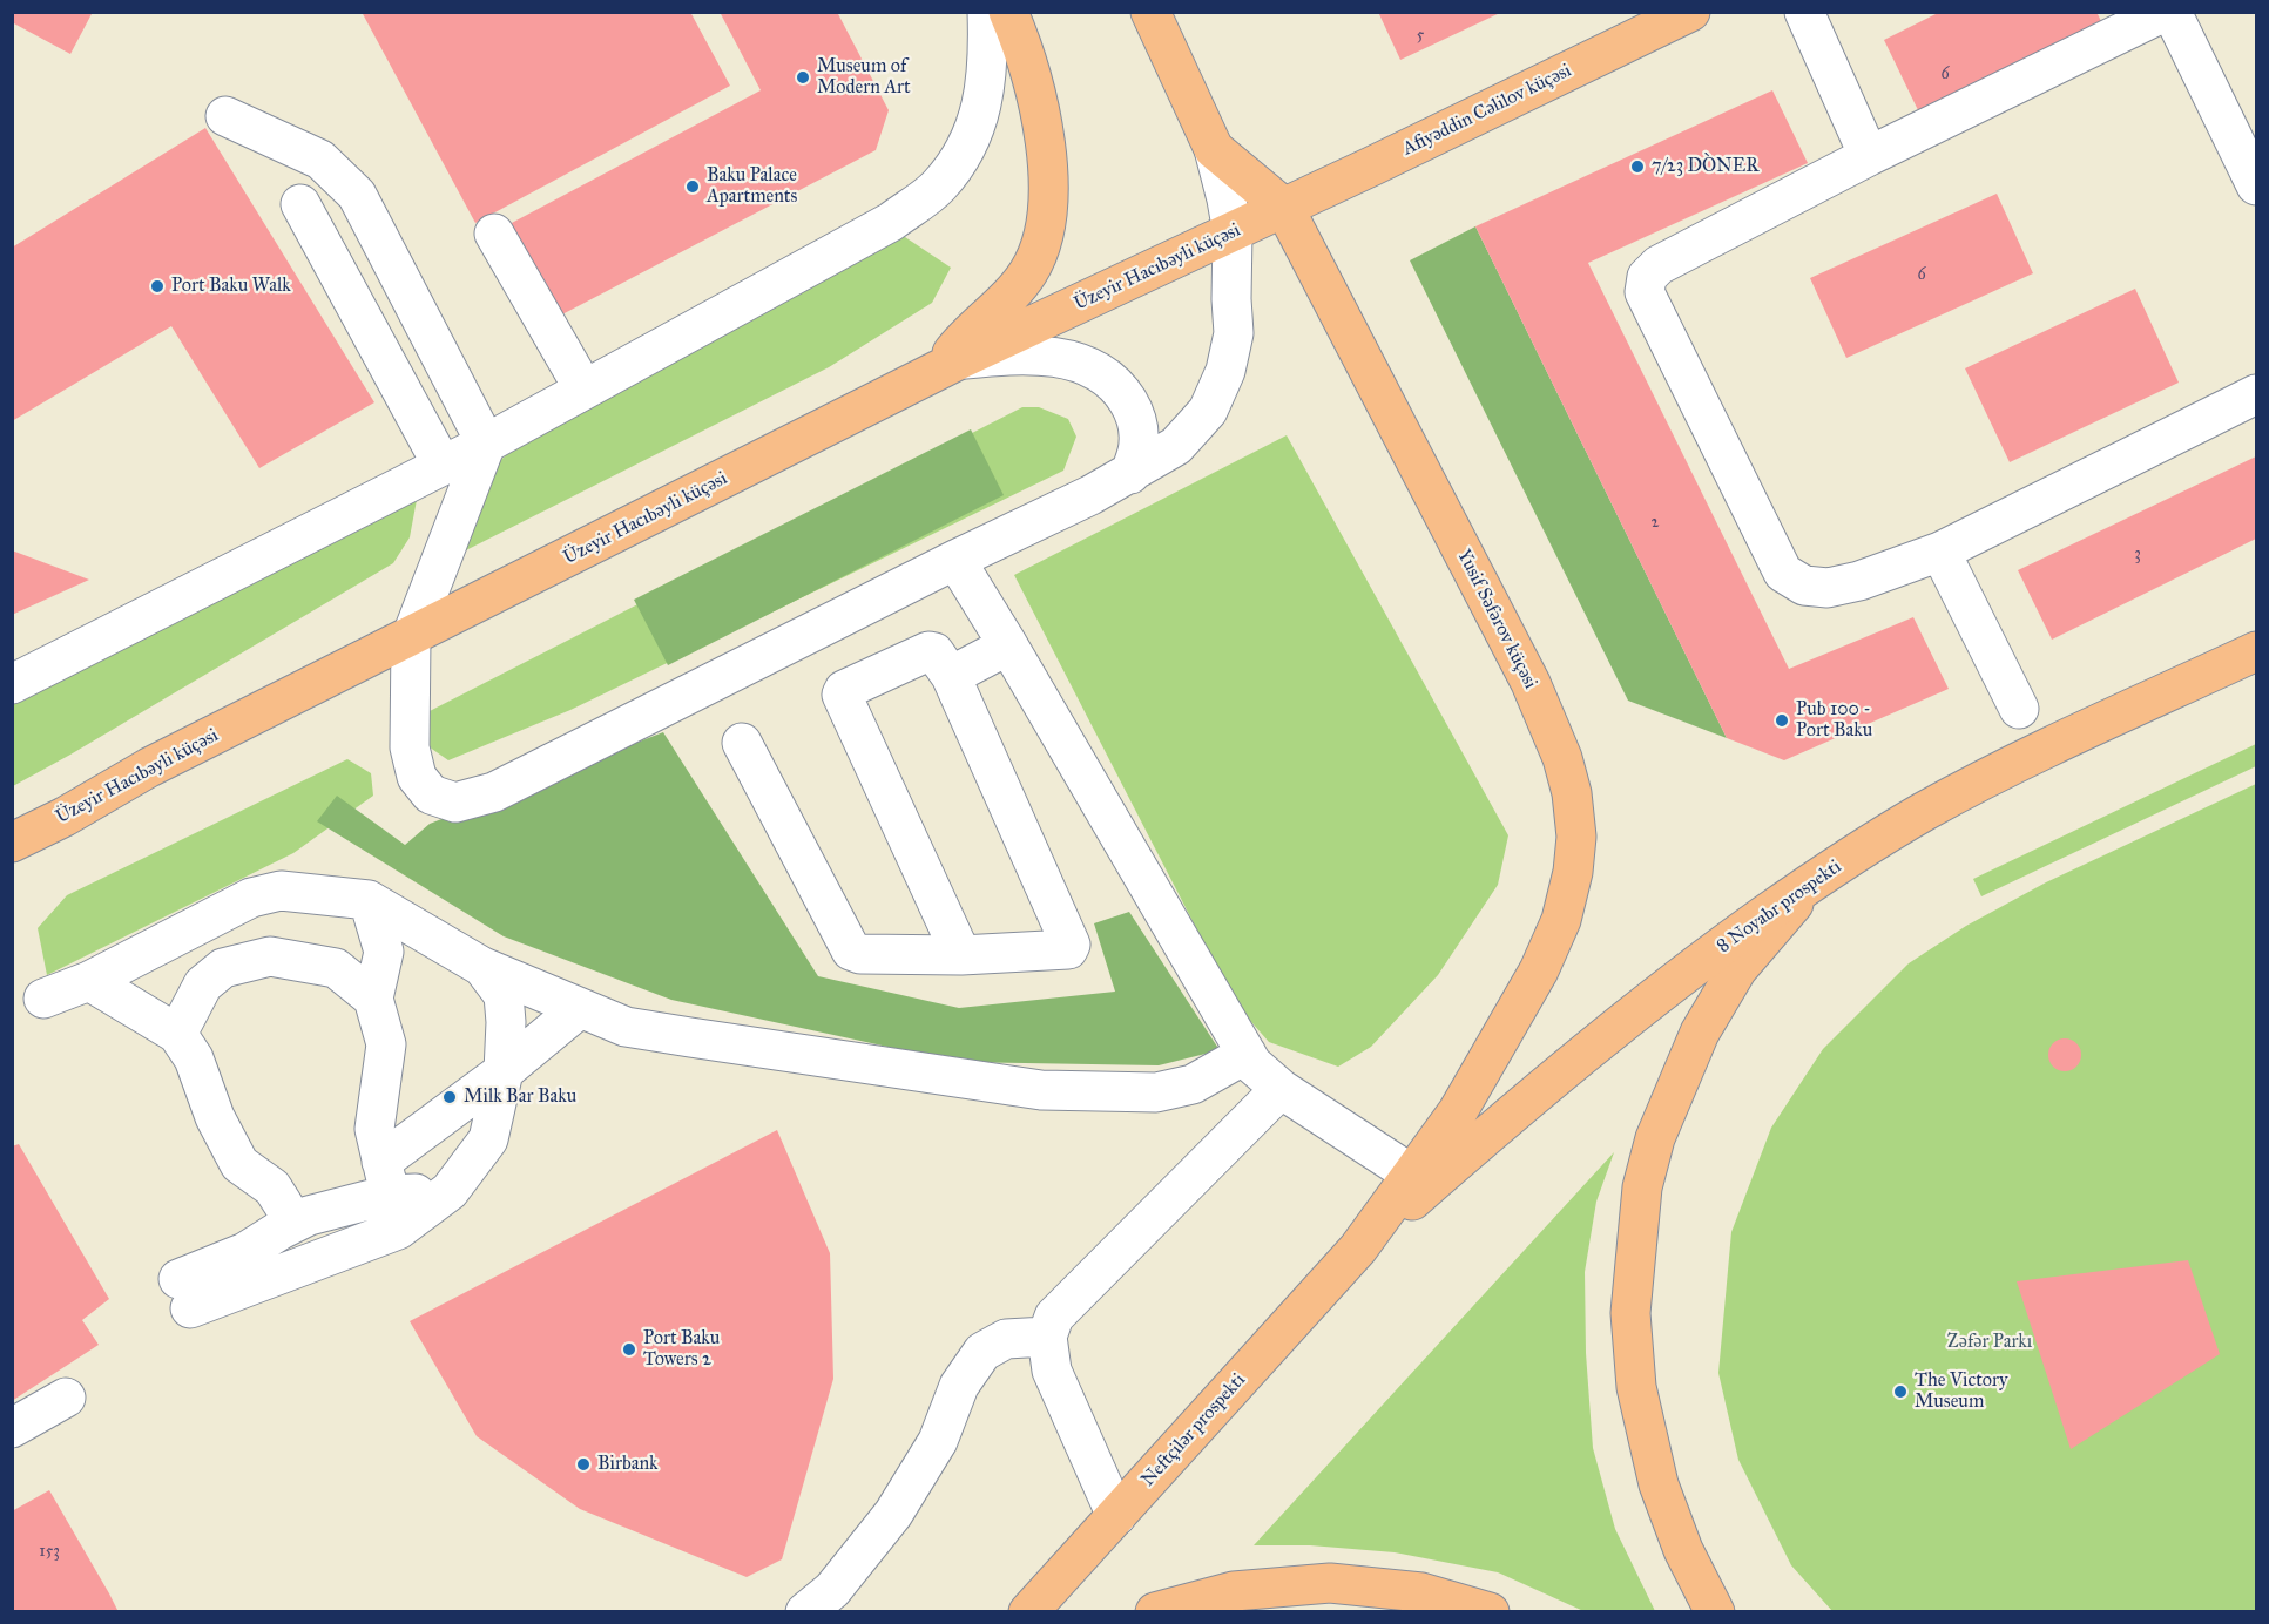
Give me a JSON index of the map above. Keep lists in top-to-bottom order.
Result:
{
  "streets": {
    "main road": [
      "Afiyəddin Cəlilov küçəsi",
      "Üzeyir Hacıbəyli küçəsi",
      "Yusif Səfərov küçəsi",
      "8 Noyabr prospekti",
      "Neftçilər prospekti"
    ]
  },
  "crossings": [
    ["Afiyəddin Cəlilov küçəsi", "Üzeyir Hacıbəyli küçəsi"],
    ["Afiyəddin Cəlilov küçəsi", "Yusif Səfərov küçəsi"],
    ["Üzeyir Hacıbəyli küçəsi", "Yusif Səfərov küçəsi"],
    ["Yusif Səfərov küçəsi", "8 Noyabr prospekti"],
    ["Yusif Səfərov küçəsi", "Neftçilər prospekti"],
    ["8 Noyabr prospekti", "Neftçilər prospekti"]
  ],
  "parks": ["Zəfər Parkı"],
  "places": [
    "Museum of Modern Art",
    "7/23 DÒNER",
    "Baku Palace Apartments",
    "Port Baku Walk",
    "Pub 100 - Port Baku",
    "Milk Bar Baku",
    "Port Baku Towers 2",
    "The Victory Museum",
    "Birbank"
  ],
  "house_numbers": [
    "5",
    "6",
    "6",
    "2",
    "3",
    "153"
  ]
}
